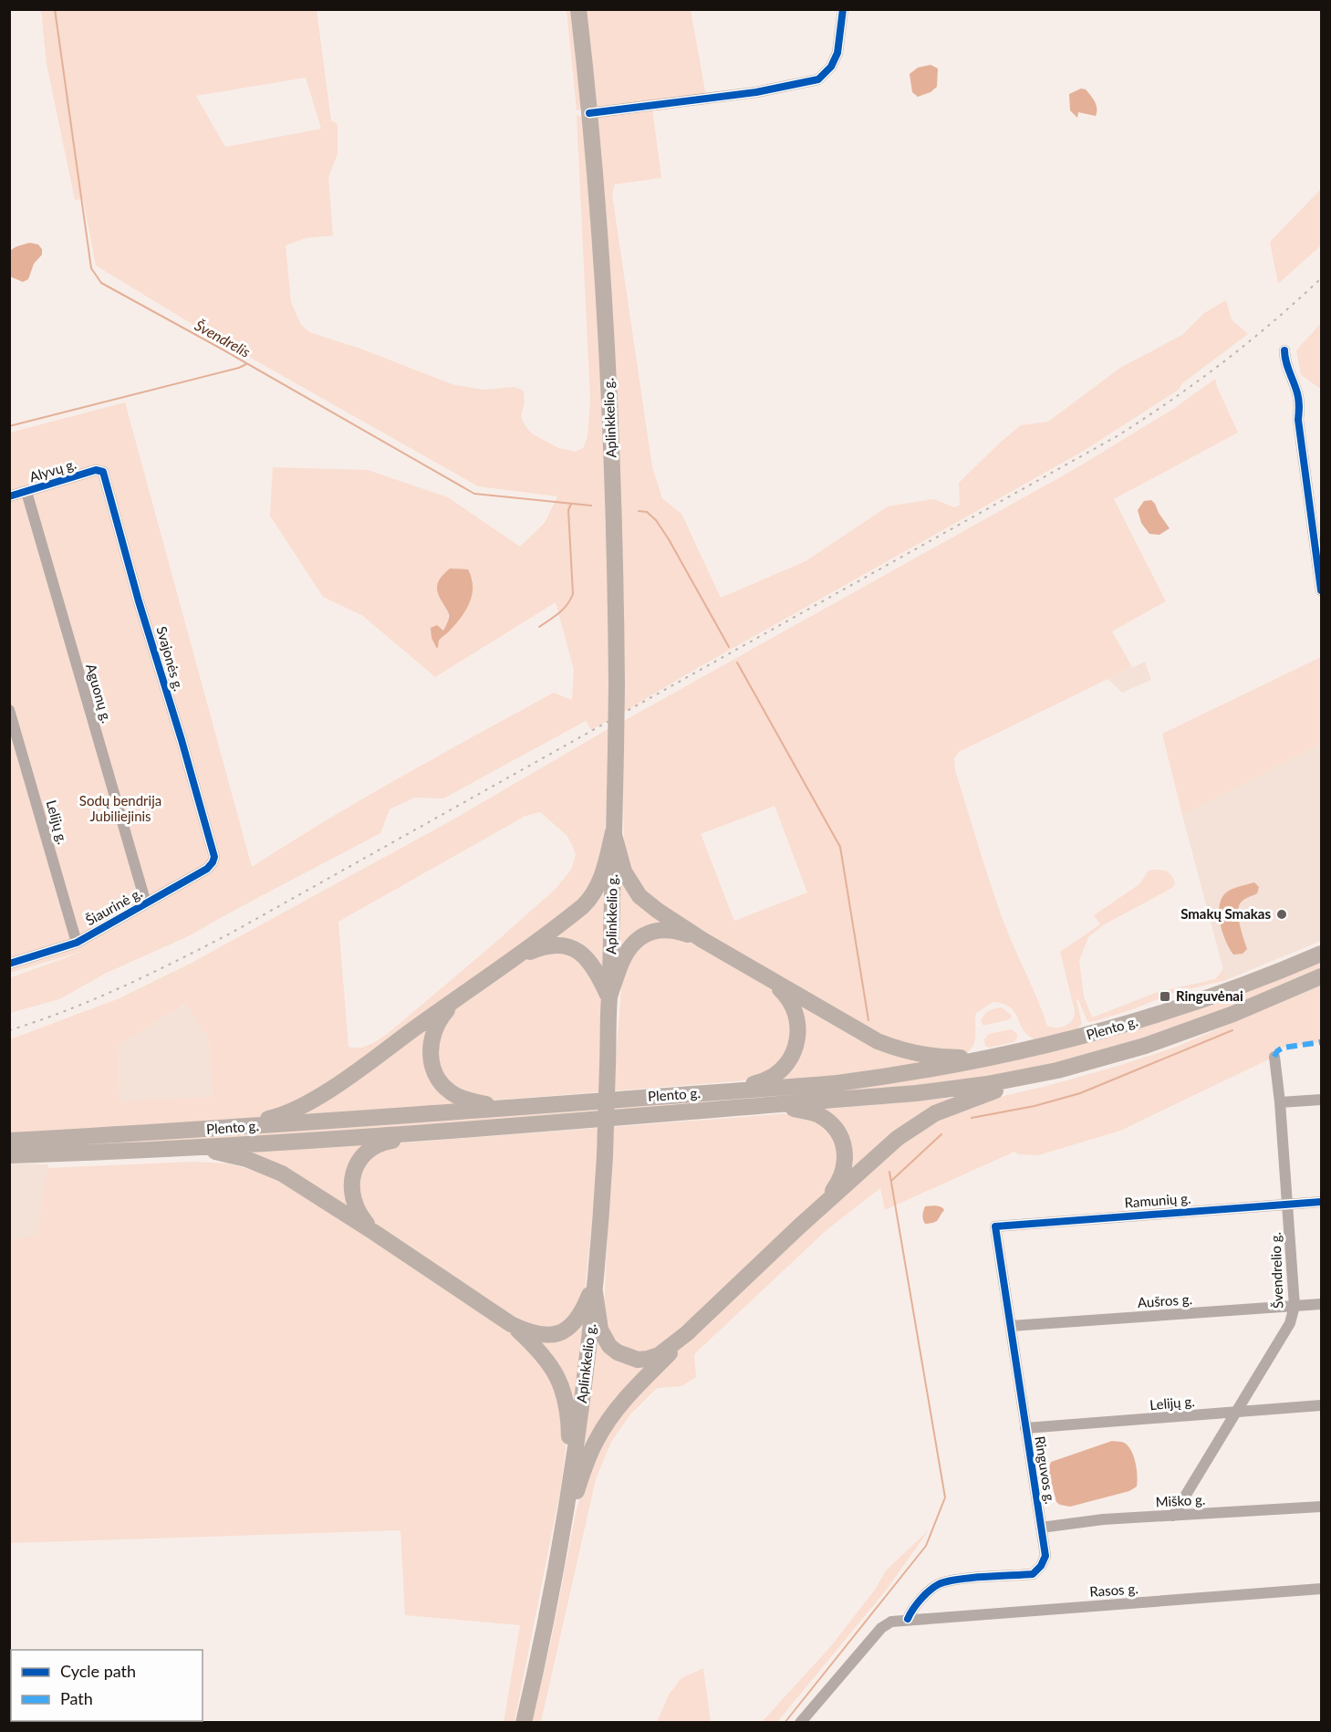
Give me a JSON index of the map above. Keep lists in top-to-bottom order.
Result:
{
  "streets": {
    "highway": ["Aplinkkelio g.", "Plento g."],
    "street": [
      "Alyvų g.",
      "Svajonės g.",
      "Aguonų g.",
      "Lelijų g.",
      "Šiaurinė g.",
      "Ramunių g.",
      "Švendrelio g.",
      "Aušros g.",
      "Ringuvos g.",
      "Miško g.",
      "Rasos g."
    ]
  },
  "crossings": [
    ["Alyvų g.", "Svajonės g."],
    ["Alyvų g.", "Aguonų g."],
    ["Svajonės g.", "Šiaurinė g."],
    ["Aguonų g.", "Šiaurinė g."],
    ["Lelijų g.", "Šiaurinė g."],
    ["Lelijų g.", "Švendrelio g."],
    ["Lelijų g.", "Ringuvos g."],
    ["Ramunių g.", "Švendrelio g."],
    ["Ramunių g.", "Ringuvos g."],
    ["Švendrelio g.", "Aušros g."],
    ["Švendrelio g.", "Miško g."],
    ["Aušros g.", "Ringuvos g."],
    ["Ringuvos g.", "Miško g."],
    ["Ringuvos g.", "Rasos g."]
  ],
  "water": ["Švendrelis"],
  "parks": ["Sodų bendrija Jubiliejinis"],
  "places": {
    "other": ["Smakų Smakas"],
    "transit": ["Ringuvėnai"]
  },
  "legend": ["Cycle path", "Path"]
}
